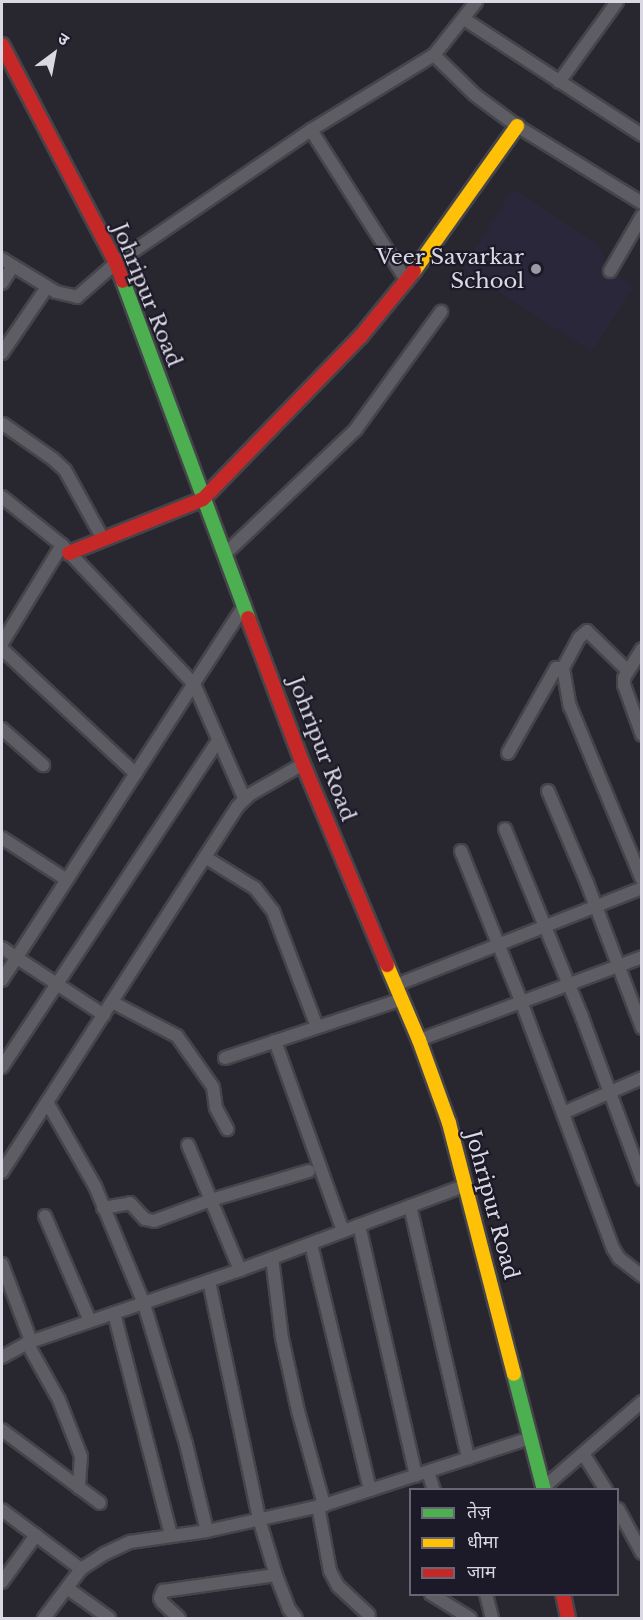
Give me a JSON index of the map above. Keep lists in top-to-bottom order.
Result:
{
  "streets": {
    "street": ["Johripur Road"]
  },
  "places": ["Veer Savarkar School"],
  "legend": ["तेज़", "धीमा", "जाम"],
  "north": "top right"
}
